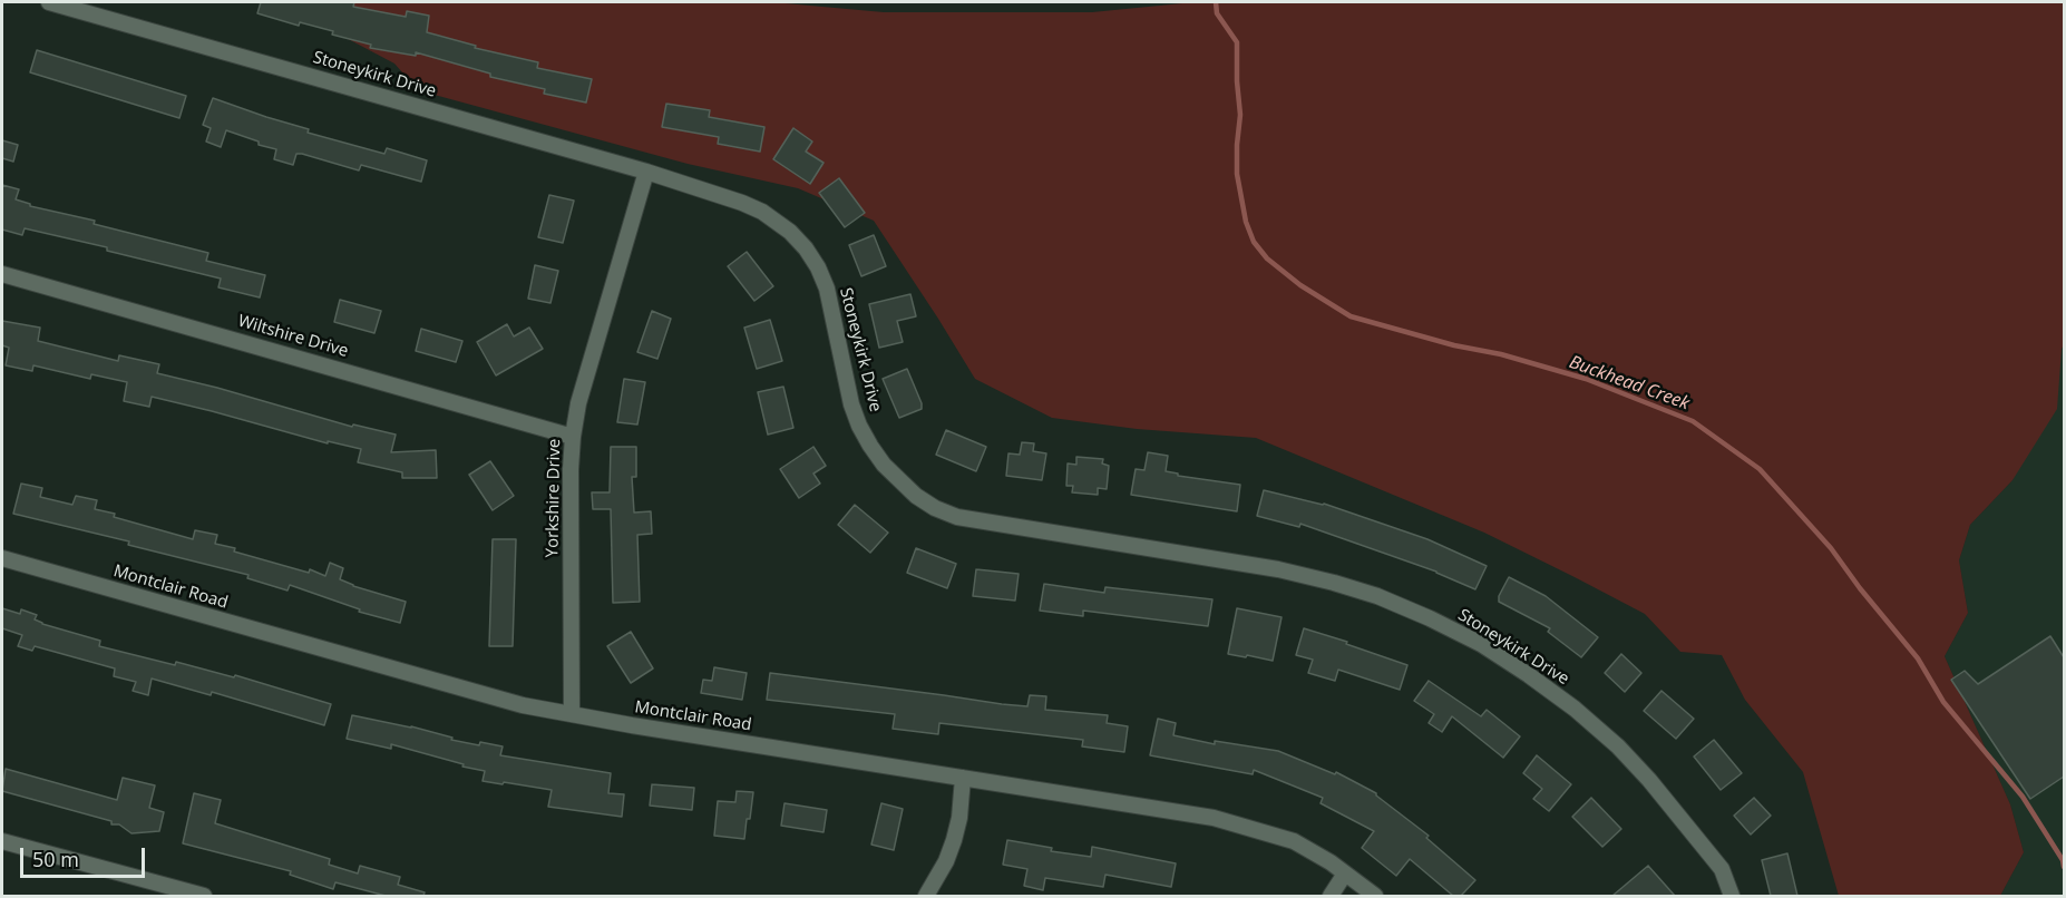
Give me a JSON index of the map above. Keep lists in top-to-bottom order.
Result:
{
  "streets": {
    "street": [
      "Stoneykirk Drive",
      "Wiltshire Drive",
      "Yorkshire Drive",
      "Montclair Road"
    ]
  },
  "crossings": [
    ["Stoneykirk Drive", "Yorkshire Drive"],
    ["Wiltshire Drive", "Yorkshire Drive"],
    ["Yorkshire Drive", "Montclair Road"]
  ],
  "water": ["Buckhead Creek"],
  "scale_bar": "50 m"
}
